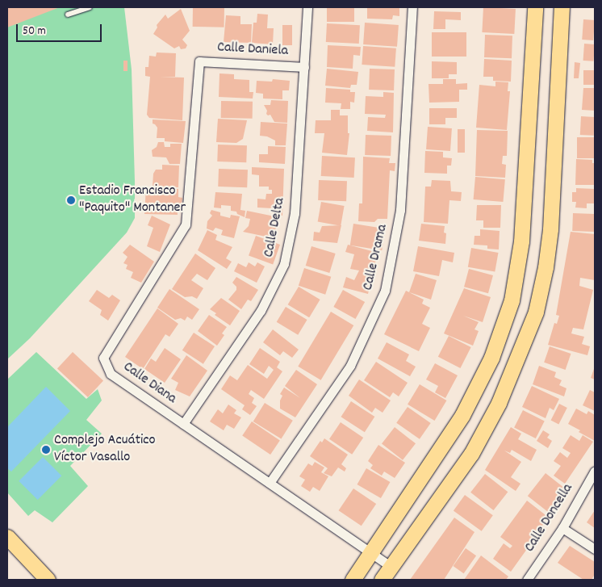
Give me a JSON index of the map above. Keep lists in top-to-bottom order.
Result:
{
  "streets": {
    "street": [
      "Calle Daniela",
      "Calle Delta",
      "Calle Drama",
      "Calle Diana",
      "Calle Doncella"
    ]
  },
  "crossings": [
    ["Calle Daniela", "Calle Delta"],
    ["Calle Daniela", "Calle Diana"],
    ["Calle Delta", "Calle Diana"],
    ["Calle Drama", "Calle Diana"]
  ],
  "places": ["Estadio Francisco \"Paquito\" Montaner", "Complejo Acuático Víctor Vasallo"],
  "scale_bar": "50 m"
}
